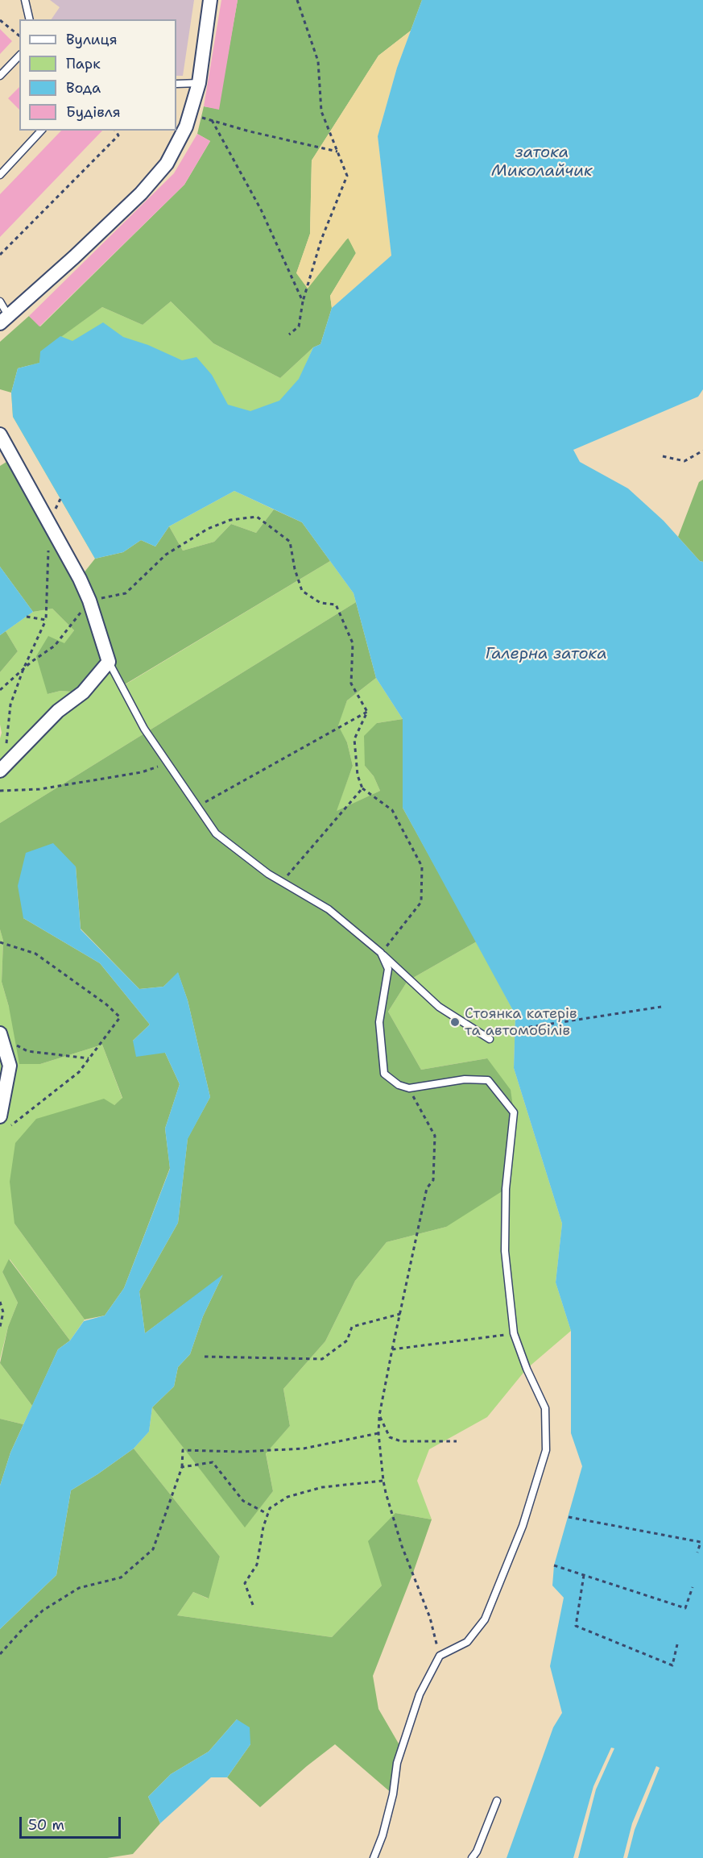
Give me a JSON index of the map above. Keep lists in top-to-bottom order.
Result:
{
  "water": ["затока Миколайчик", "Галерна затока"],
  "places": ["Стоянка катерів та автомобілів"],
  "legend": [
    "Вулиця",
    "Парк",
    "Вода",
    "Будівля"
  ],
  "scale_bar": "50 m"
}
